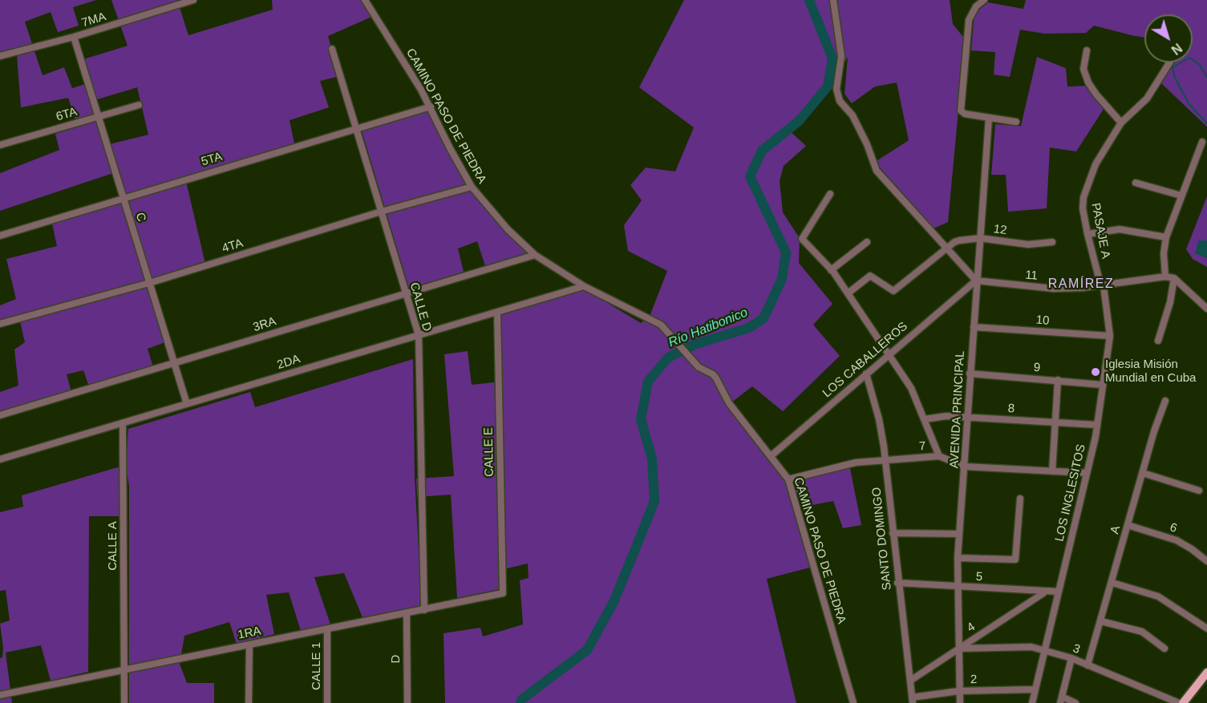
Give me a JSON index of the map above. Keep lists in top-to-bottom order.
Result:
{
  "streets": {
    "street": [
      "7MA",
      "6TA",
      "CAMINO PASO DE PIEDRA",
      "5TA",
      "C",
      "12",
      "PASAJE A",
      "4TA",
      "11",
      "CALLE D",
      "10",
      "3RA",
      "LOS CABALLEROS",
      "2DA",
      "9",
      "8",
      "AVENIDA PRINCIPAL",
      "7",
      "CALLE E",
      "LOS INGLESITOS",
      "6",
      "A",
      "SANTO DOMINGO",
      "CALLE A",
      "5",
      "4",
      "1RA",
      "3",
      "D",
      "CALLE 1",
      "2"
    ]
  },
  "crossings": [
    ["7MA", "C"],
    ["6TA", "C"],
    ["CAMINO PASO DE PIEDRA", "5TA"],
    ["CAMINO PASO DE PIEDRA", "4TA"],
    ["CAMINO PASO DE PIEDRA", "3RA"],
    ["CAMINO PASO DE PIEDRA", "LOS CABALLEROS"],
    ["CAMINO PASO DE PIEDRA", "2DA"],
    ["CAMINO PASO DE PIEDRA", "7"],
    ["5TA", "C"],
    ["5TA", "CALLE D"],
    ["C", "4TA"],
    ["C", "3RA"],
    ["C", "2DA"],
    ["12", "AVENIDA PRINCIPAL"],
    ["PASAJE A", "11"],
    ["PASAJE A", "LOS INGLESITOS"],
    ["4TA", "CALLE D"],
    ["11", "LOS CABALLEROS"],
    ["11", "AVENIDA PRINCIPAL"],
    ["11", "LOS INGLESITOS"],
    ["CALLE D", "3RA"],
    ["CALLE D", "2DA"],
    ["CALLE D", "1RA"],
    ["10", "AVENIDA PRINCIPAL"],
    ["10", "LOS INGLESITOS"],
    ["LOS CABALLEROS", "AVENIDA PRINCIPAL"],
    ["LOS CABALLEROS", "SANTO DOMINGO"],
    ["2DA", "CALLE E"],
    ["2DA", "CALLE A"],
    ["9", "AVENIDA PRINCIPAL"],
    ["9", "LOS INGLESITOS"],
    ["8", "AVENIDA PRINCIPAL"],
    ["8", "LOS INGLESITOS"],
    ["AVENIDA PRINCIPAL", "7"],
    ["AVENIDA PRINCIPAL", "5"],
    ["AVENIDA PRINCIPAL", "4"],
    ["AVENIDA PRINCIPAL", "3"],
    ["AVENIDA PRINCIPAL", "2"],
    ["7", "LOS INGLESITOS"],
    ["7", "SANTO DOMINGO"],
    ["CALLE E", "1RA"],
    ["LOS INGLESITOS", "5"],
    ["LOS INGLESITOS", "3"],
    ["LOS INGLESITOS", "2"],
    ["6", "A"],
    ["A", "3"],
    ["SANTO DOMINGO", "5"],
    ["SANTO DOMINGO", "4"],
    ["SANTO DOMINGO", "2"],
    ["CALLE A", "1RA"],
    ["5", "4"],
    ["4", "3"],
    ["1RA", "D"],
    ["1RA", "CALLE 1"]
  ],
  "districts": ["RAMÍREZ"],
  "water": ["Río Hatibonico"],
  "places": ["Iglesia Misión Mundial en Cuba"],
  "north": "bottom right"
}
